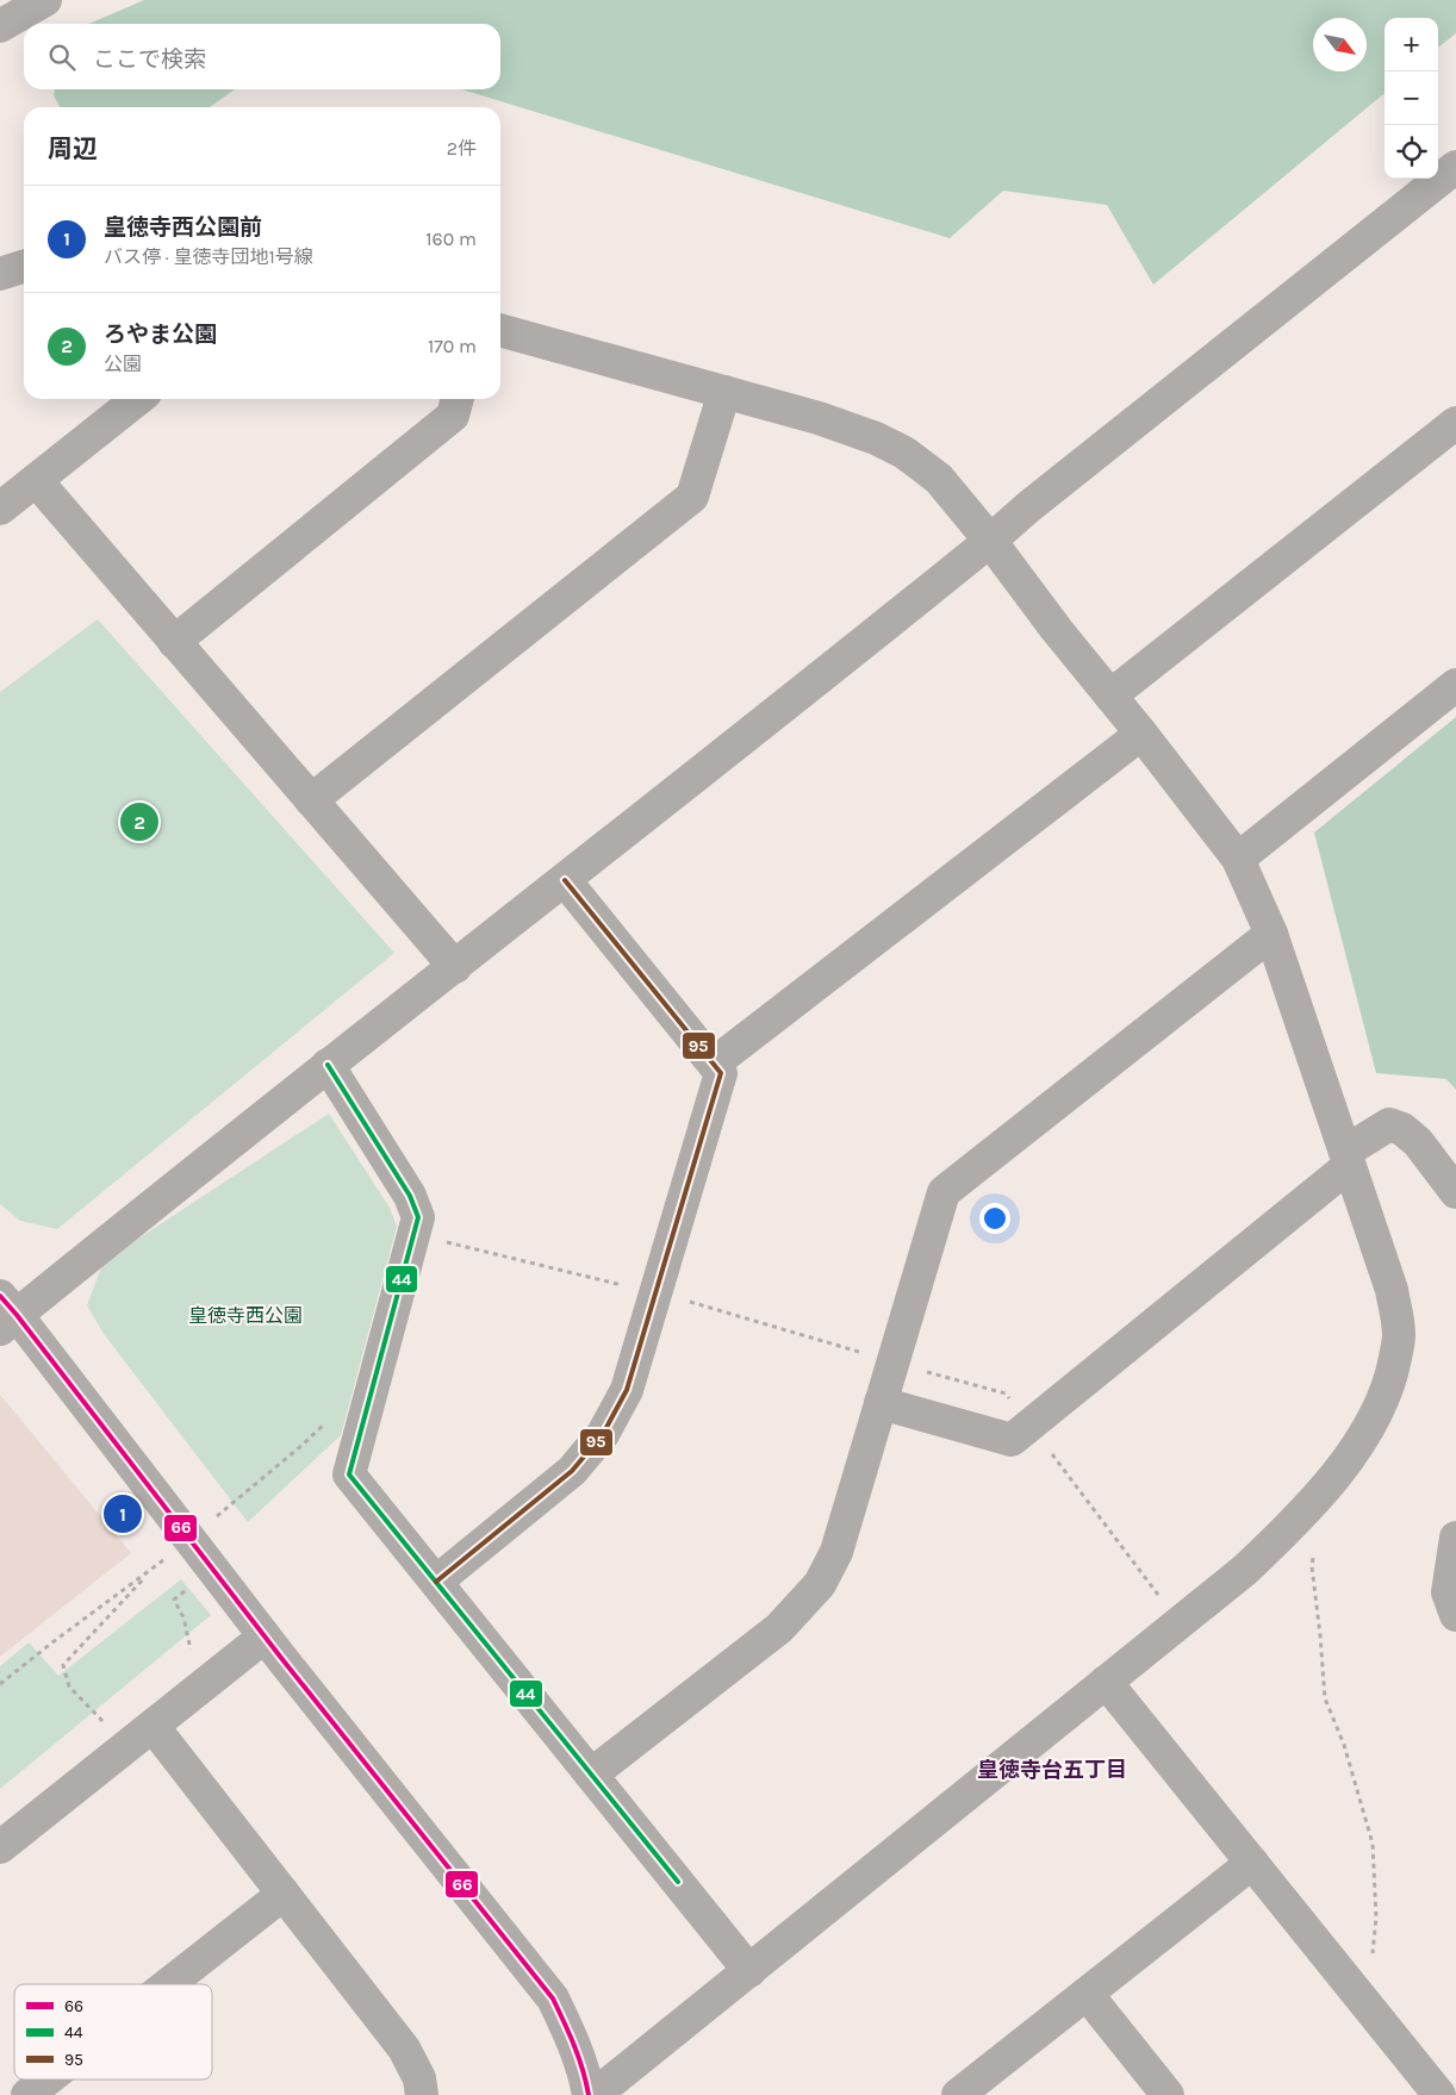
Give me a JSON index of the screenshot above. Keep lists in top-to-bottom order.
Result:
{
  "districts": ["皇徳寺台五丁目"],
  "parks": ["皇徳寺西公園"],
  "lines": ["transit line 95", "transit line 44", "transit line 66"],
  "legend": ["66", "44", "95"],
  "north": "bottom right",
  "page": {
    "map_buttons": ["+", "−"],
    "search": "ここで検索",
    "heading": ["周辺", "2件"],
    "list": [
      {
        "mark": "1",
        "name": "皇徳寺西公園前",
        "note": "バス停 · 皇徳寺団地1号線",
        "value": "160 m"
      },
      {
        "mark": "2",
        "name": "ろやま公園",
        "note": "公園",
        "value": "170 m"
      }
    ],
    "pins": ["2", "1"]
  }
}
